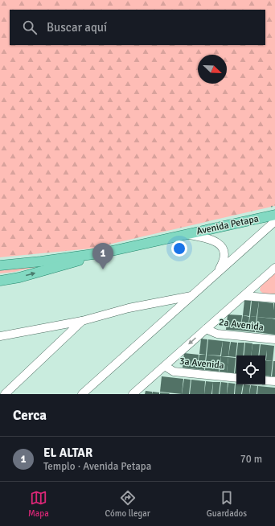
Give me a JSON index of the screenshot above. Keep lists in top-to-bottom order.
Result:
{
  "streets": {
    "main road": ["Avenida Petapa"],
    "street": ["2a Avenida", "3a Avenida"]
  },
  "north": "bottom right",
  "page": {
    "search": "Buscar aquí",
    "pins": "1",
    "heading": "Cerca",
    "list": [
      {
        "mark": "1",
        "name": "EL ALTAR",
        "note": "Templo · Avenida Petapa",
        "value": "70 m"
      }
    ],
    "nav": ["Mapa", "Cómo llegar", "Guardados"]
  }
}
